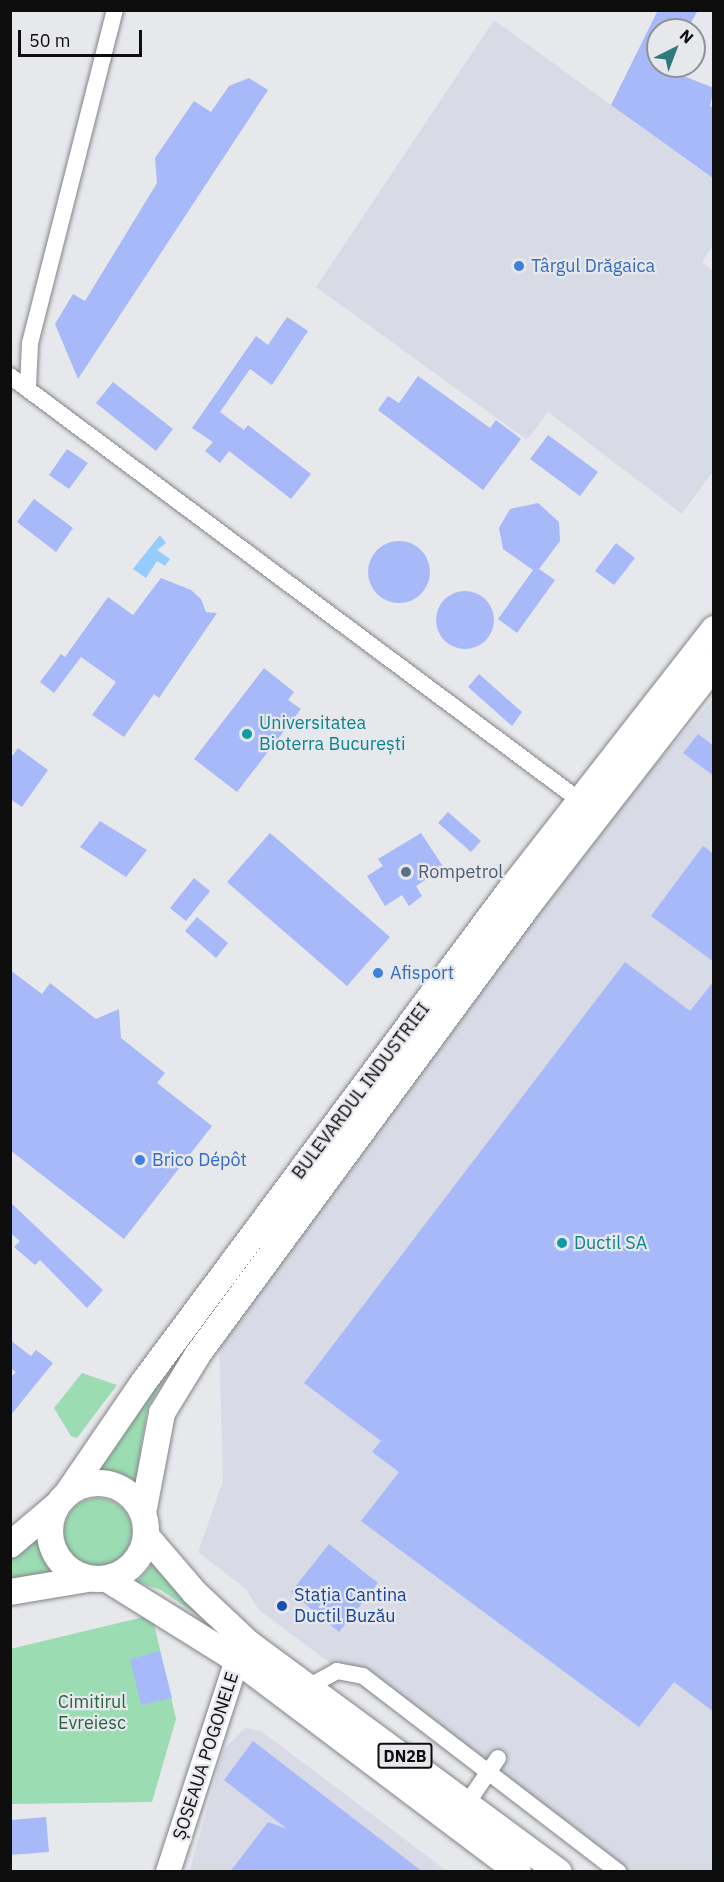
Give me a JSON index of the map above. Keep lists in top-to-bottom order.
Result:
{
  "streets": {
    "main road": ["BULEVARDUL INDUSTRIEI", "ȘOSEAUA POGONELE", "DN2B"]
  },
  "crossings": [
    ["BULEVARDUL INDUSTRIEI", "DN2B"],
    ["ȘOSEAUA POGONELE", "DN2B"]
  ],
  "parks": ["Cimitirul Evreiesc"],
  "places": [
    "Târgul Drăgaica",
    "Universitatea Bioterra București",
    "Rompetrol",
    "Afisport",
    "Brico Dépôt",
    "Ductil SA",
    "Stația Cantina Ductil Buzău"
  ],
  "scale_bar": "50 m",
  "north": "top right"
}
